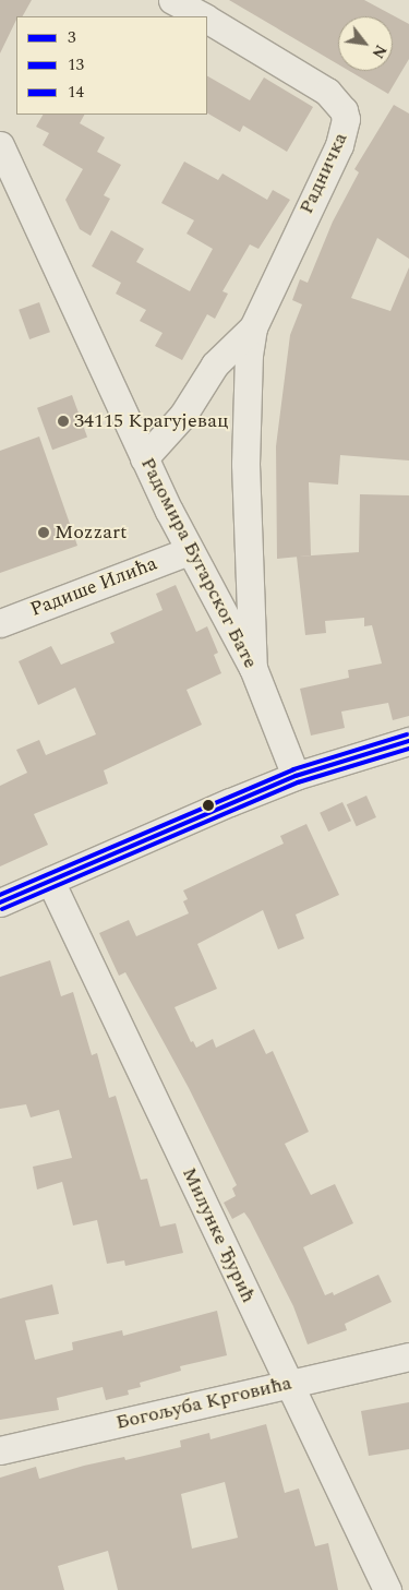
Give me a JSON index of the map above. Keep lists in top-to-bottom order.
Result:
{
  "streets": {
    "street": [
      "Радничка",
      "Радомира Бугарског Бате",
      "Радише Илића",
      "Милунке Ђурић",
      "Богољуба Крговића"
    ]
  },
  "crossings": [
    ["Радничка", "Радомира Бугарског Бате"],
    ["Радомира Бугарског Бате", "Радише Илића"],
    ["Милунке Ђурић", "Богољуба Крговића"]
  ],
  "places": ["34115 Крагујевац", "Mozzart"],
  "lines": ["transit line 14", "transit line 3", "transit line 13"],
  "legend": ["3", "13", "14"],
  "north": "bottom right"
}
